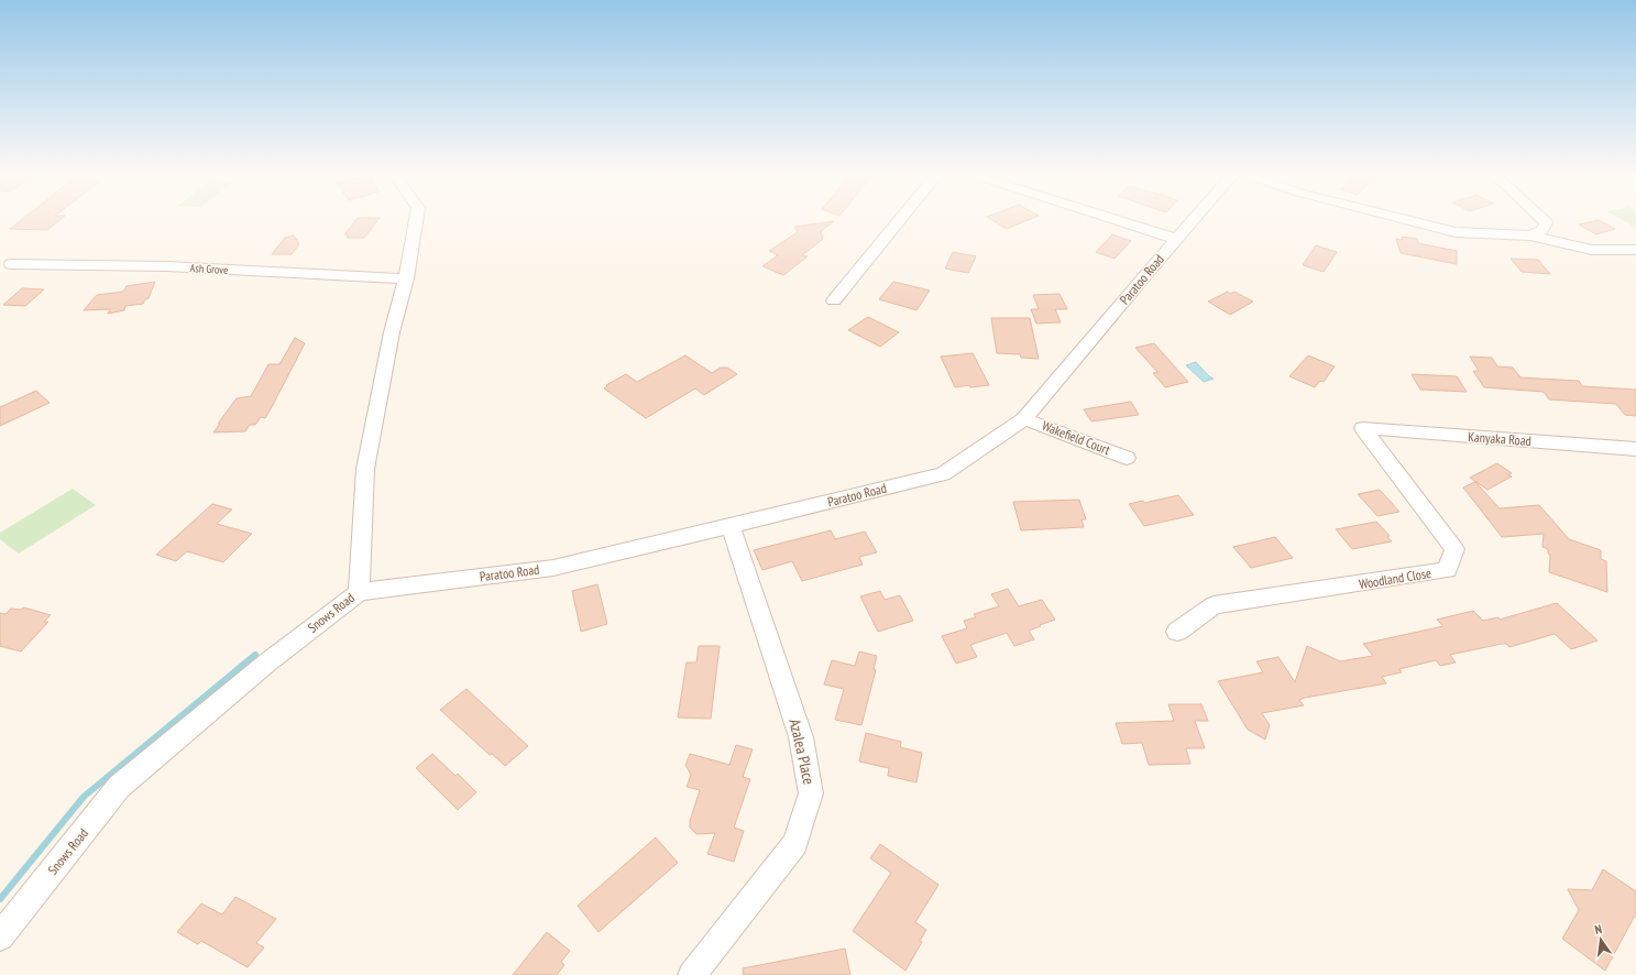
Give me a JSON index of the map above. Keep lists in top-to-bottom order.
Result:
{
  "streets": {
    "street": [
      "Ash Grove",
      "Paratoo Road",
      "Wakefield Court",
      "Kanyaka Road",
      "Woodland Close",
      "Snows Road",
      "Azalea Place"
    ]
  },
  "crossings": [
    ["Ash Grove", "Snows Road"],
    ["Paratoo Road", "Wakefield Court"],
    ["Paratoo Road", "Snows Road"],
    ["Paratoo Road", "Azalea Place"],
    ["Kanyaka Road", "Woodland Close"]
  ],
  "north": "top"
}
